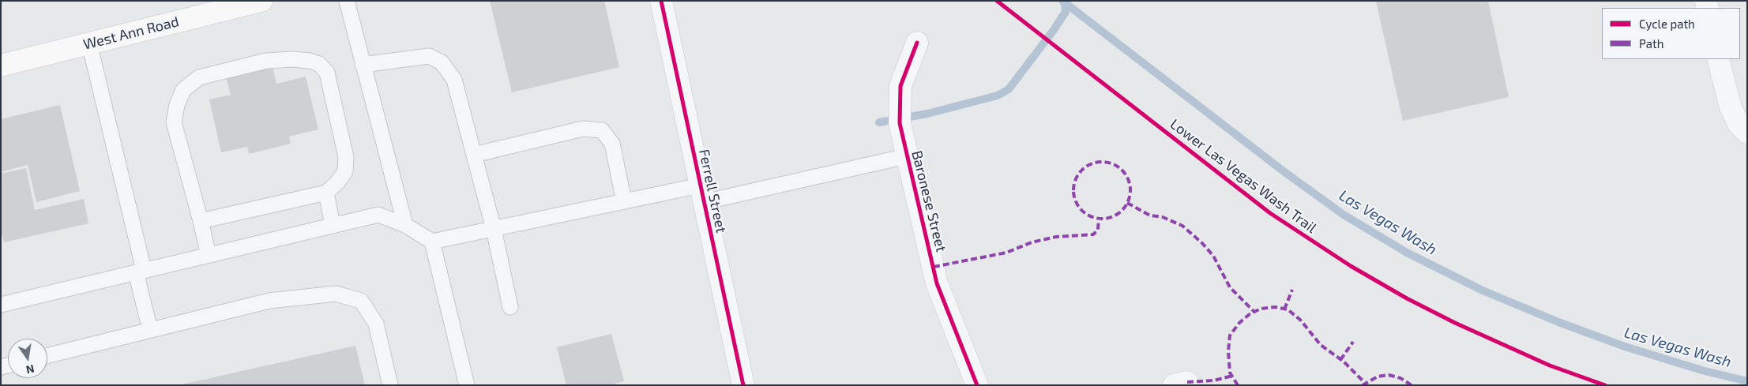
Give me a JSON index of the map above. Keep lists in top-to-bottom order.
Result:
{
  "streets": {
    "main road": ["West Ann Road"],
    "street": ["Ferrell Street", "Baronese Street"],
    "cycle path": ["Lower Las Vegas Wash Trail"]
  },
  "water": ["Las Vegas Wash"],
  "legend": ["Cycle path", "Path"],
  "north": "bottom"
}
